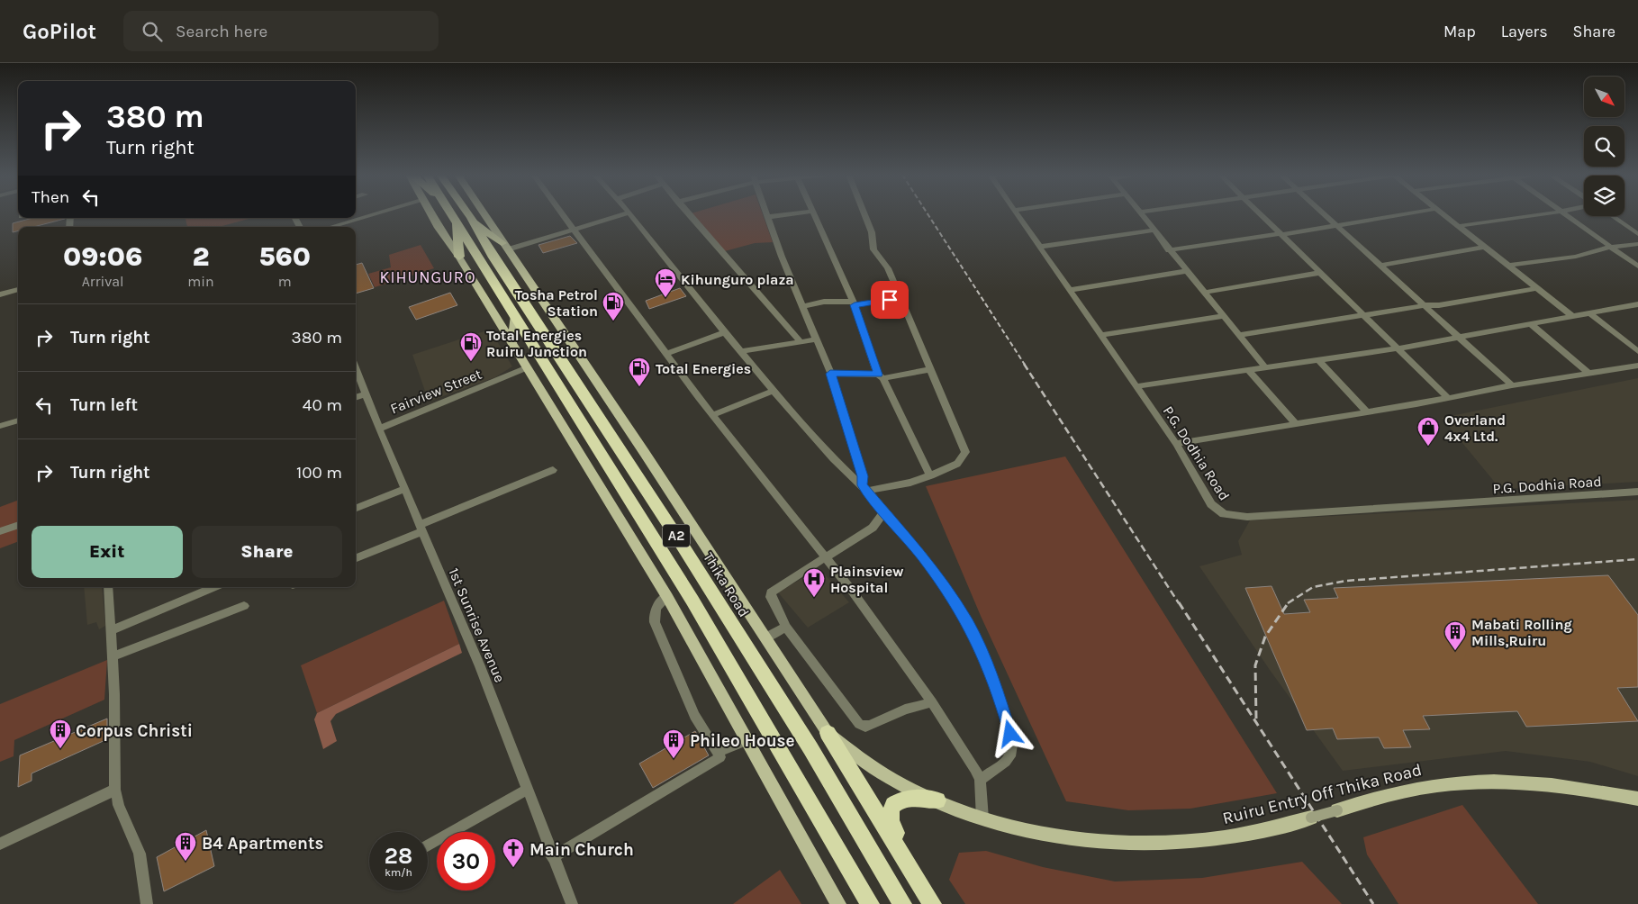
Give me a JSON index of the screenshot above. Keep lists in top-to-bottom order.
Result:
{
  "streets": {
    "highway": ["A2", "Thika Road"],
    "main road": ["Ruiru Entry Off Thika Road"],
    "street": ["Fairview Street", "P.G. Dodhia Road", "1st Sunrise Avenue"]
  },
  "crossings": [
    ["Fairview Street", "1st Sunrise Avenue"],
    ["Thika Road", "Ruiru Entry Off Thika Road"]
  ],
  "districts": ["KIHUNGURO"],
  "places": {
    "hotel": ["Kihunguro plaza"],
    "fuel station": ["Tosha Petrol Station", "Total Energies Ruiru Junction", "Total Energies"],
    "shop": ["Overland 4x4 Ltd."],
    "hospital": ["Plainsview Hospital"],
    "building": [
      "Mabati Rolling Mills,Ruiru",
      "Corpus Christi",
      "Phileo House",
      "B4 Apartments"
    ],
    "church": ["Main Church"]
  },
  "north": "bottom right",
  "page": {
    "header": "GoPilot",
    "search": "Search here",
    "nav": ["Map", "Layers", "Share"],
    "turn": ["380 m", "Turn right"],
    "then": "Then",
    "eta": [
      "09:06",
      "Arrival",
      "2",
      "min",
      "560",
      "m"
    ],
    "list": [
      {
        "name": "Turn right",
        "value": "380 m"
      },
      {
        "name": "Turn left",
        "value": "40 m"
      },
      {
        "name": "Turn right",
        "value": "100 m"
      }
    ],
    "buttons": ["Exit", "Share"],
    "speed": "28 km/h",
    "limit": "30"
  }
}
